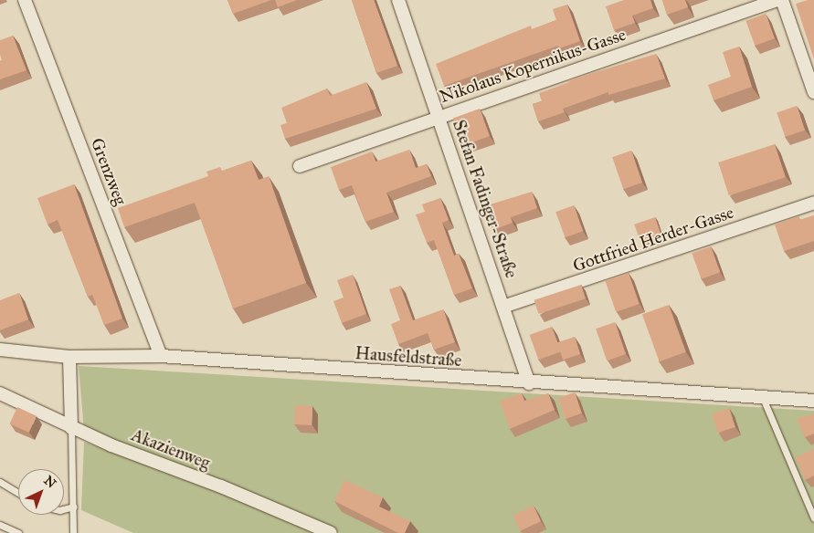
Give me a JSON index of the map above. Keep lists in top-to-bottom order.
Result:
{
  "streets": {
    "street": [
      "Nikolaus Kopernikus-Gasse",
      "Grenzweg",
      "Stefan Fadinger-Straße",
      "Gottfried Herder-Gasse",
      "Hausfeldstraße",
      "Akazienweg"
    ]
  },
  "crossings": [
    ["Nikolaus Kopernikus-Gasse", "Stefan Fadinger-Straße"],
    ["Grenzweg", "Hausfeldstraße"],
    ["Stefan Fadinger-Straße", "Gottfried Herder-Gasse"],
    ["Stefan Fadinger-Straße", "Hausfeldstraße"]
  ],
  "north": "top right"
}
